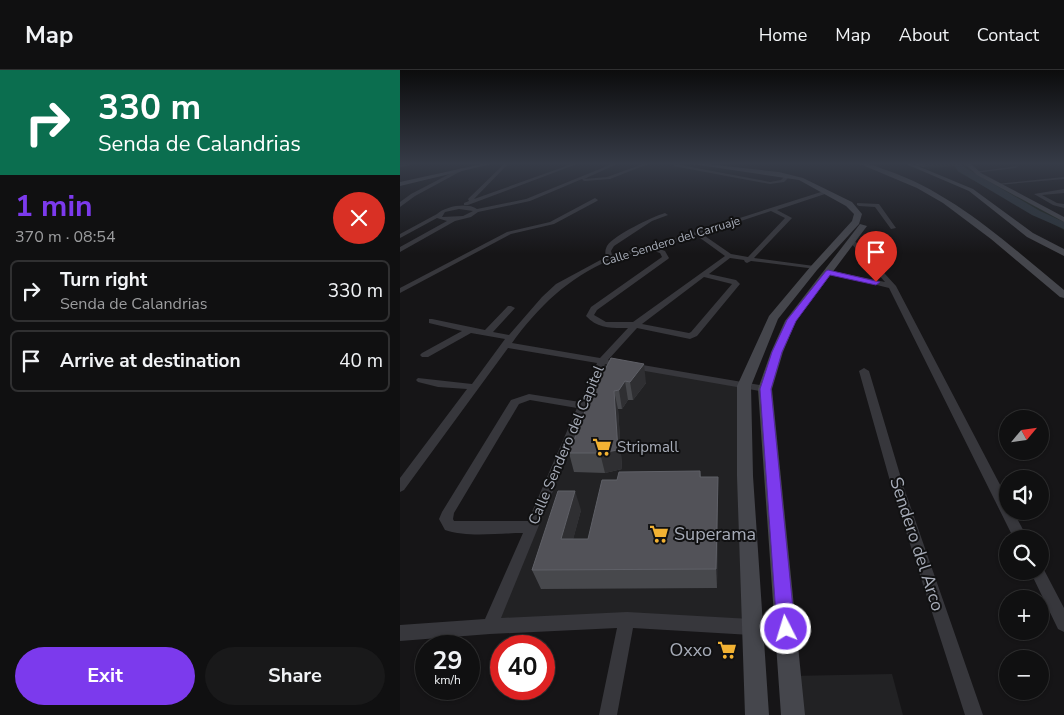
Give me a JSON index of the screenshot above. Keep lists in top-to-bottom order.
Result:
{
  "streets": {
    "street": ["Calle Sendero del Carruaje", "Calle Sendero del Capitel", "Sendero del Arco"]
  },
  "places": {
    "supermarket": ["Stripmall", "Superama", "Oxxo"]
  },
  "north": "top right",
  "page": {
    "header": "Map",
    "nav": [
      "Home",
      "Map",
      "About",
      "Contact"
    ],
    "turn": ["330 m", "Senda de Calandrias"],
    "heading": ["1 min", "370 m · 08:54"],
    "list": [
      {
        "name": "Turn right",
        "note": "Senda de Calandrias",
        "value": "330 m"
      },
      {
        "name": "Arrive at destination",
        "value": "40 m"
      }
    ],
    "map_buttons": ["+", "−"],
    "speed": "29 km/h",
    "limit": "40",
    "buttons": ["Exit", "Share"]
  }
}
